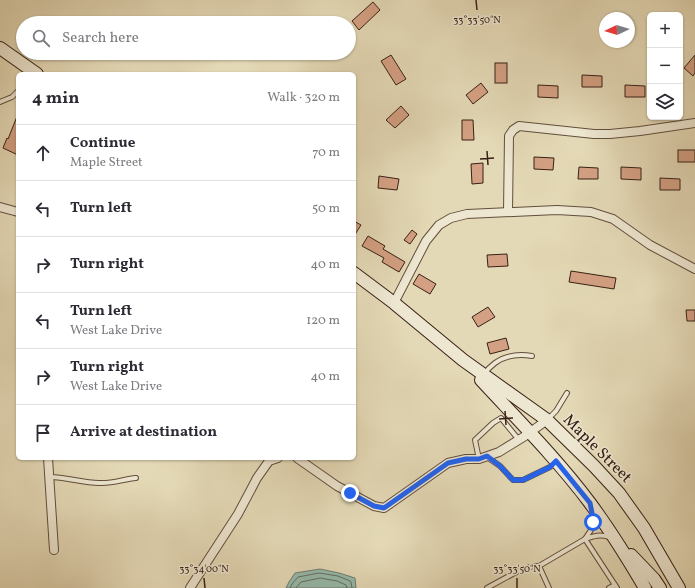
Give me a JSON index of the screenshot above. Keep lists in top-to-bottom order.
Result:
{
  "streets": {
    "main road": ["Maple Street"]
  },
  "north": "left",
  "page": {
    "map_buttons": ["+", "−"],
    "search": "Search here",
    "heading": ["4 min", "Walk · 320 m"],
    "list": [
      ["Continue", "Maple Street", "70 m"],
      ["Turn left", "50 m"],
      ["Turn right", "40 m"],
      ["Turn left", "West Lake Drive", "120 m"],
      ["Turn right", "West Lake Drive", "40 m"],
      "Arrive at destination"
    ]
  },
  "coordinates": ["33°33'50\"N", "33°34'00\"N"]
}
